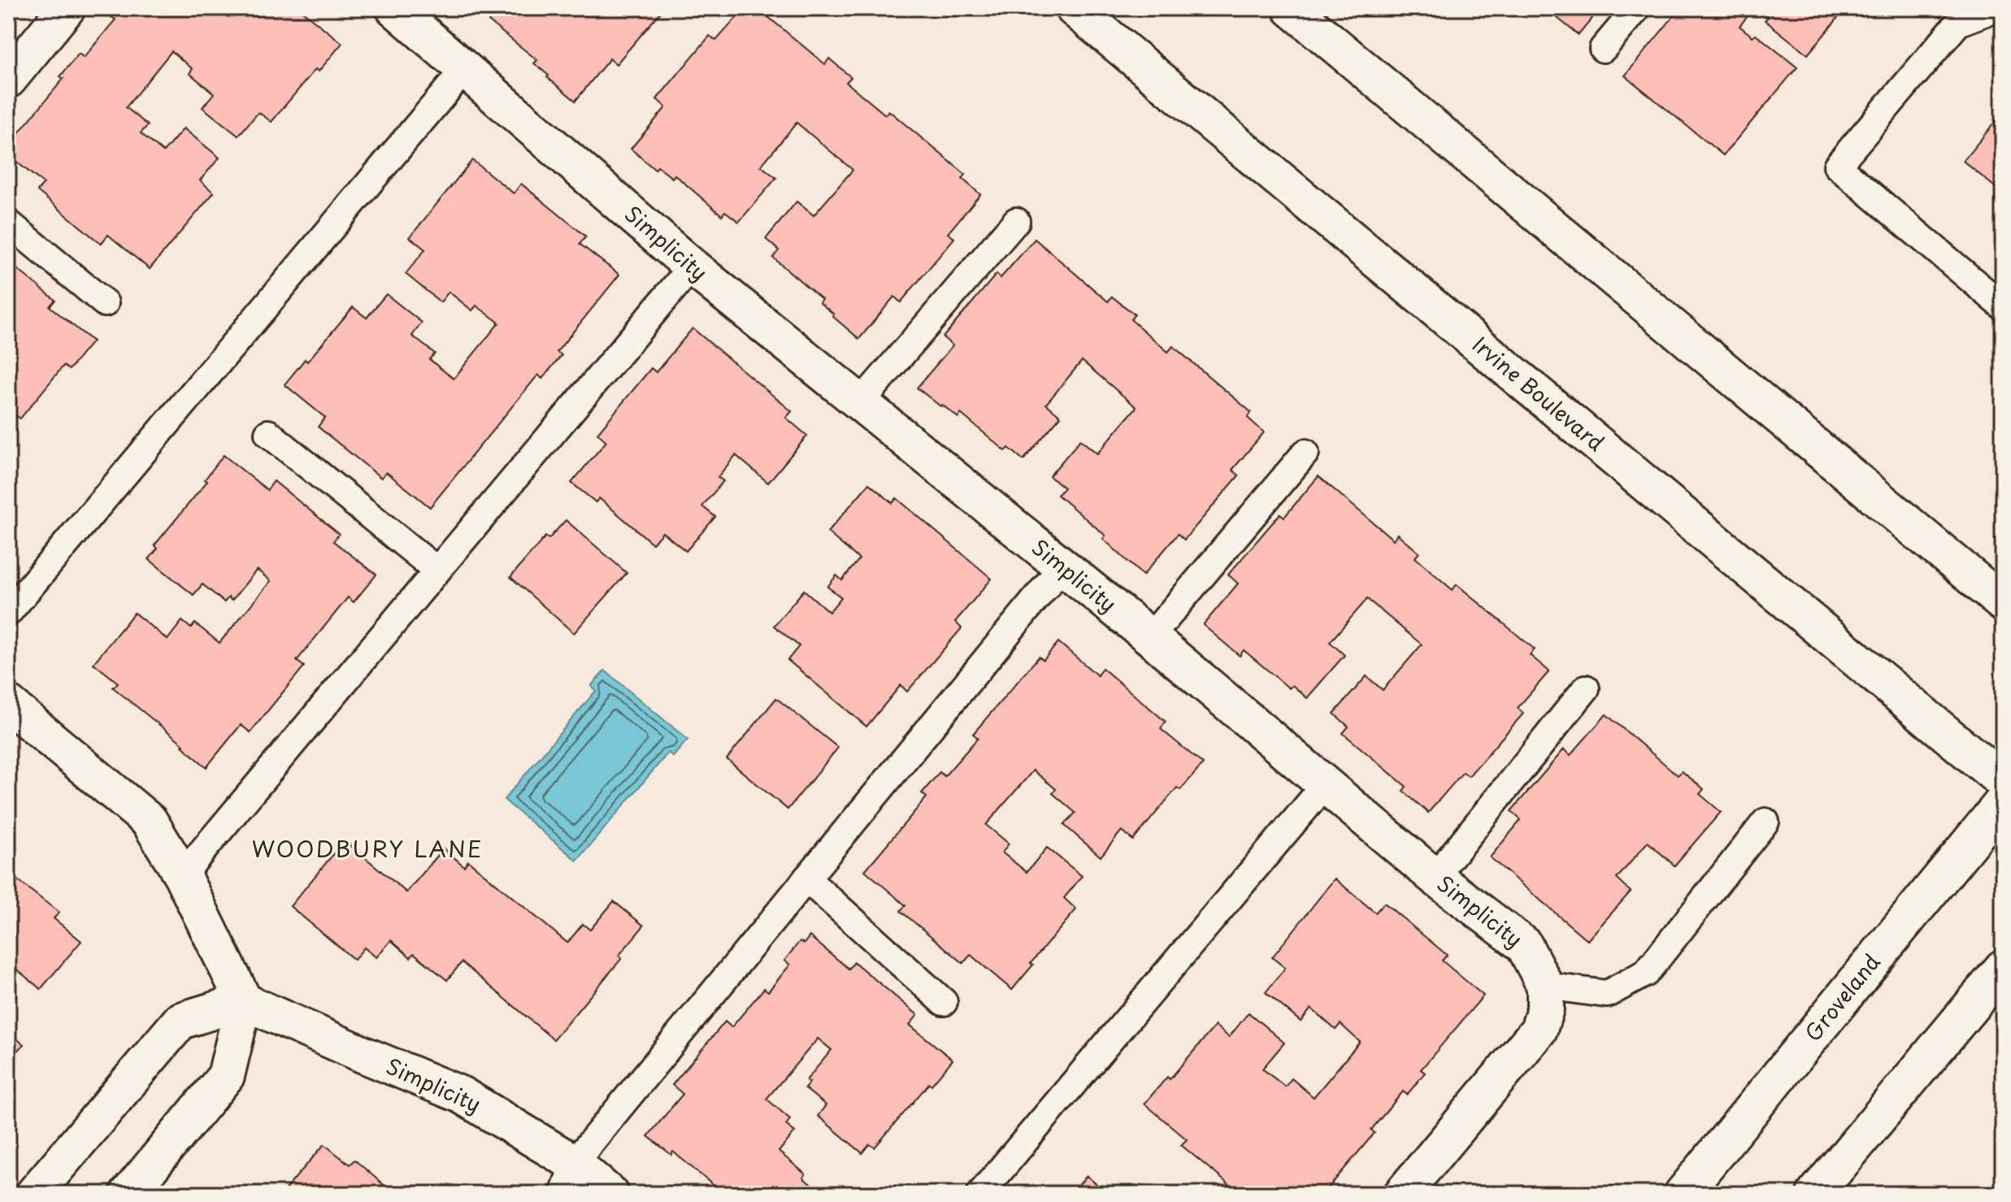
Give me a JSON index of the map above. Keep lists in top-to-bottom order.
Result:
{
  "streets": {
    "street": ["Simplicity", "Irvine Boulevard", "Groveland"]
  },
  "districts": ["WOODBURY LANE"]
}
